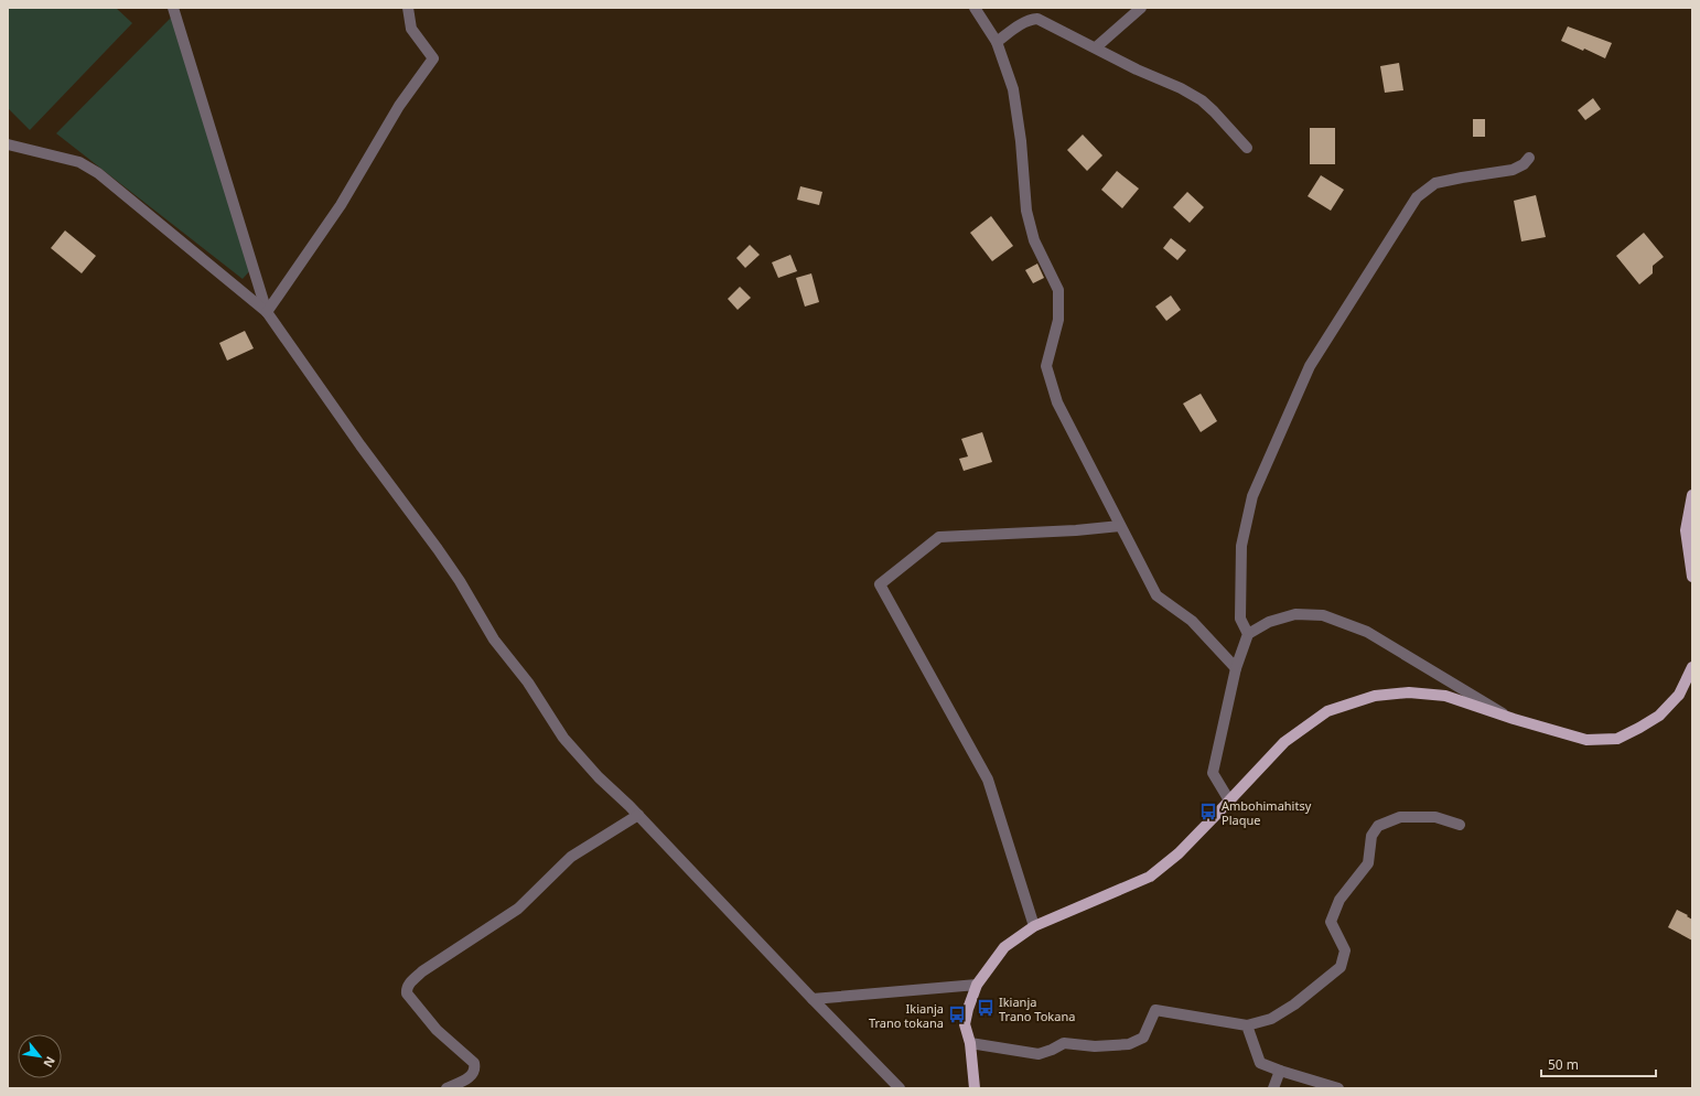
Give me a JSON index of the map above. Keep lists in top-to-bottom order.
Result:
{
  "places": {
    "bus stop": ["Ambohimahitsy Plaque", "Ikianja Trano Tokana", "Ikianja Trano tokana"]
  },
  "scale_bar": "50 m",
  "north": "bottom right"
}
